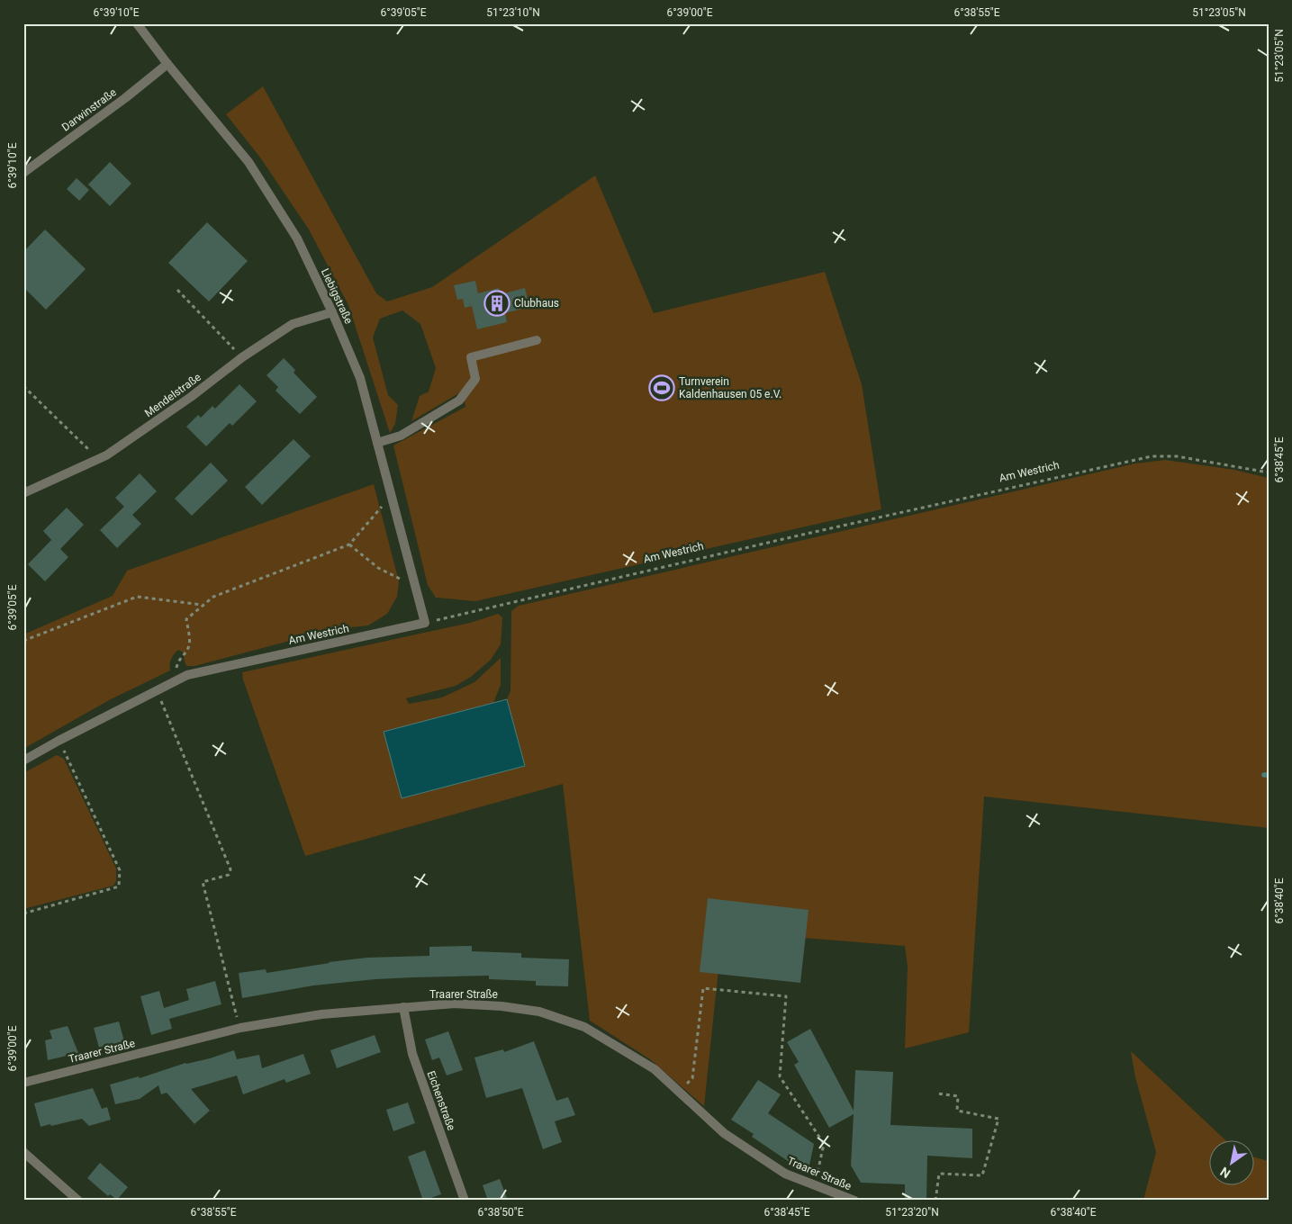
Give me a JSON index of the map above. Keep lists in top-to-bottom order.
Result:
{
  "streets": {
    "street": [
      "Darwinstraße",
      "Liebigstraße",
      "Mendelstraße",
      "Am Westrich",
      "Traarer Straße",
      "Eichenstraße"
    ]
  },
  "crossings": [
    ["Darwinstraße", "Liebigstraße"],
    ["Liebigstraße", "Mendelstraße"],
    ["Liebigstraße", "Am Westrich"],
    ["Traarer Straße", "Eichenstraße"]
  ],
  "places": {
    "building": ["Clubhaus"],
    "sports": ["Turnverein Kaldenhausen 05 e.V."]
  },
  "north": "bottom left",
  "coordinates": [
    "6°39'10\"E",
    "6°39'05\"E",
    "51°23'10\"N",
    "6°39'00\"E",
    "6°38'55\"E",
    "51°23'05\"N",
    "6°38'45\"E",
    "6°38'40\"E",
    "6°38'50\"E",
    "51°23'20\"N"
  ]
}
